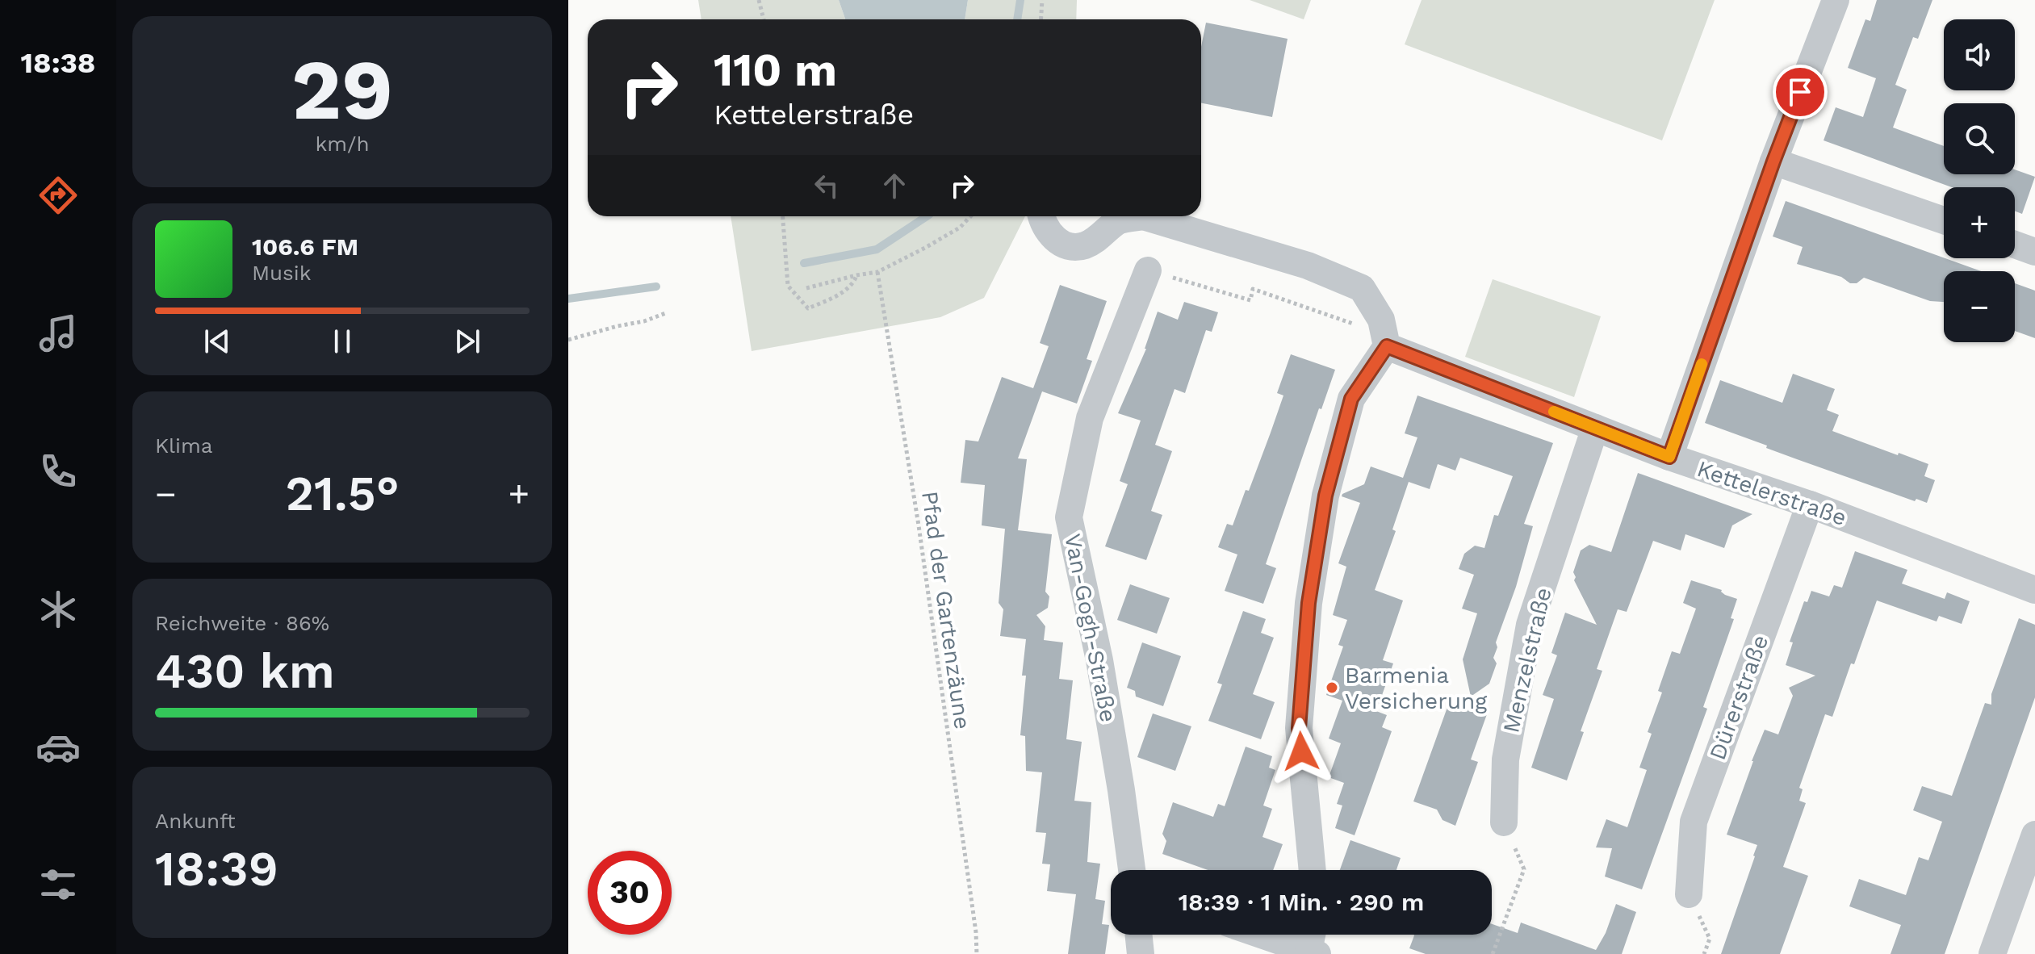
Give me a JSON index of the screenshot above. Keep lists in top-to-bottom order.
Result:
{
  "streets": {
    "street": [
      "Kettelerstraße",
      "Van-Gogh-Straße",
      "Menzelstraße",
      "Dürerstraße"
    ],
    "path": ["Pfad der Gartenzäune"]
  },
  "crossings": [
    ["Kettelerstraße", "Menzelstraße"],
    ["Kettelerstraße", "Dürerstraße"]
  ],
  "places": ["Barmenia Versicherung"],
  "page": {
    "tabs": "18:38",
    "tile": [
      ["29", "km/h"],
      "Klima",
      ["Reichweite · 86%", "430 km"],
      ["Ankunft", "18:39"]
    ],
    "map_buttons": ["+", "−"],
    "turn": ["110 m", "Kettelerstraße"],
    "song": ["106.6 FM", "Musik"],
    "heat": ["−", "21.5°", "+"],
    "limit": "30",
    "trip": "18:39 · 1 Min. · 290 m"
  }
}
